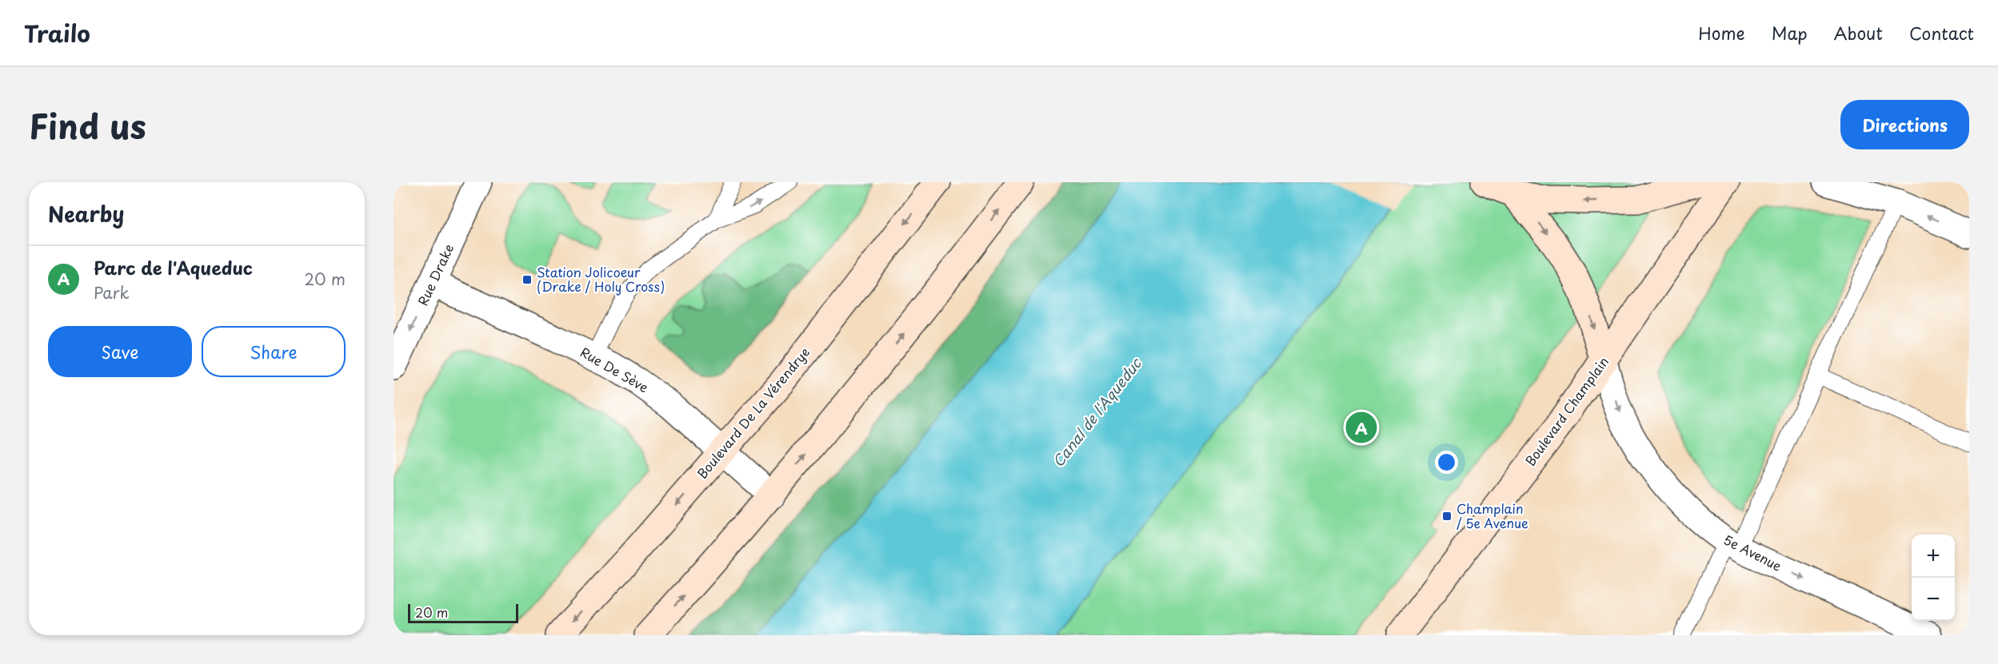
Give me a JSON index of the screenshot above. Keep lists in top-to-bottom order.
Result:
{
  "streets": {
    "main road": ["Boulevard Champlain", "Boulevard De La Vérendrye"],
    "street": ["Rue Drake", "Rue De Sève", "5e Avenue"]
  },
  "crossings": [
    ["Rue Drake", "Rue De Sève"],
    ["Rue De Sève", "Boulevard De La Vérendrye"],
    ["Boulevard Champlain", "5e Avenue"]
  ],
  "one_way": ["Rue Drake", "5e Avenue"],
  "water": ["Canal de l'Aqueduc"],
  "places": {
    "transit": ["Station Jolicoeur (Drake / Holy Cross)", "Champlain / 5e Avenue"]
  },
  "scale_bar": "20 m",
  "page": {
    "header": "Trailo",
    "nav": [
      "Home",
      "Map",
      "About",
      "Contact"
    ],
    "title": "Find us",
    "buttons": [
      "Directions",
      ["Save", "Share"]
    ],
    "heading": "Nearby",
    "list": [
      {
        "mark": "A",
        "name": "Parc de l'Aqueduc",
        "note": "Park",
        "value": "20 m"
      }
    ],
    "pins": "A",
    "map_buttons": ["+", "−"],
    "scale": "20 m"
  }
}
